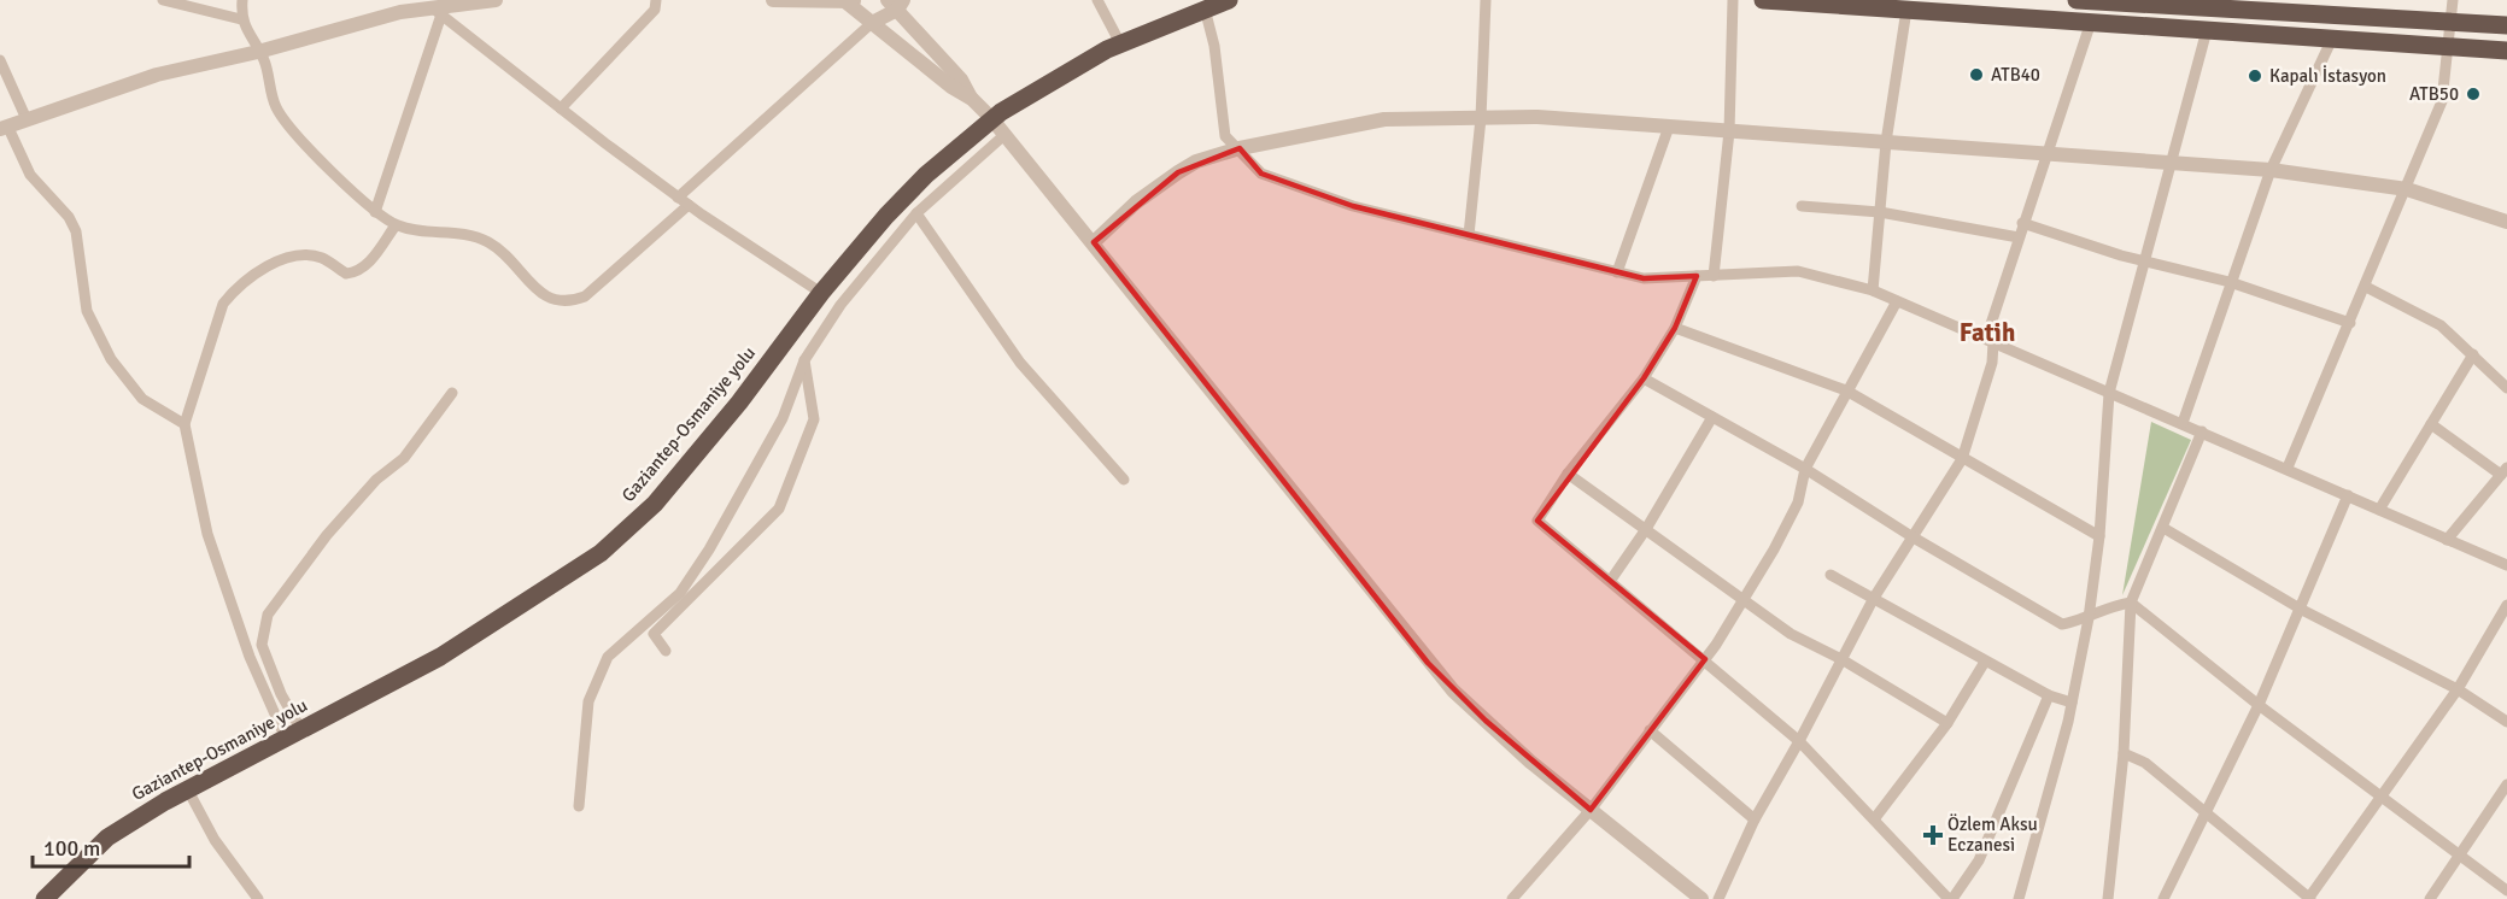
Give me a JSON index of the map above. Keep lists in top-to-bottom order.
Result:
{
  "streets": {
    "highway": ["Gaziantep-Osmaniye yolu"]
  },
  "districts": ["Fatih"],
  "places": {
    "other": ["ATB40", "Kapalı İstasyon", "ATB50"],
    "health": ["Özlem Aksu Eczanesi"]
  },
  "scale_bar": "100 m"
}
